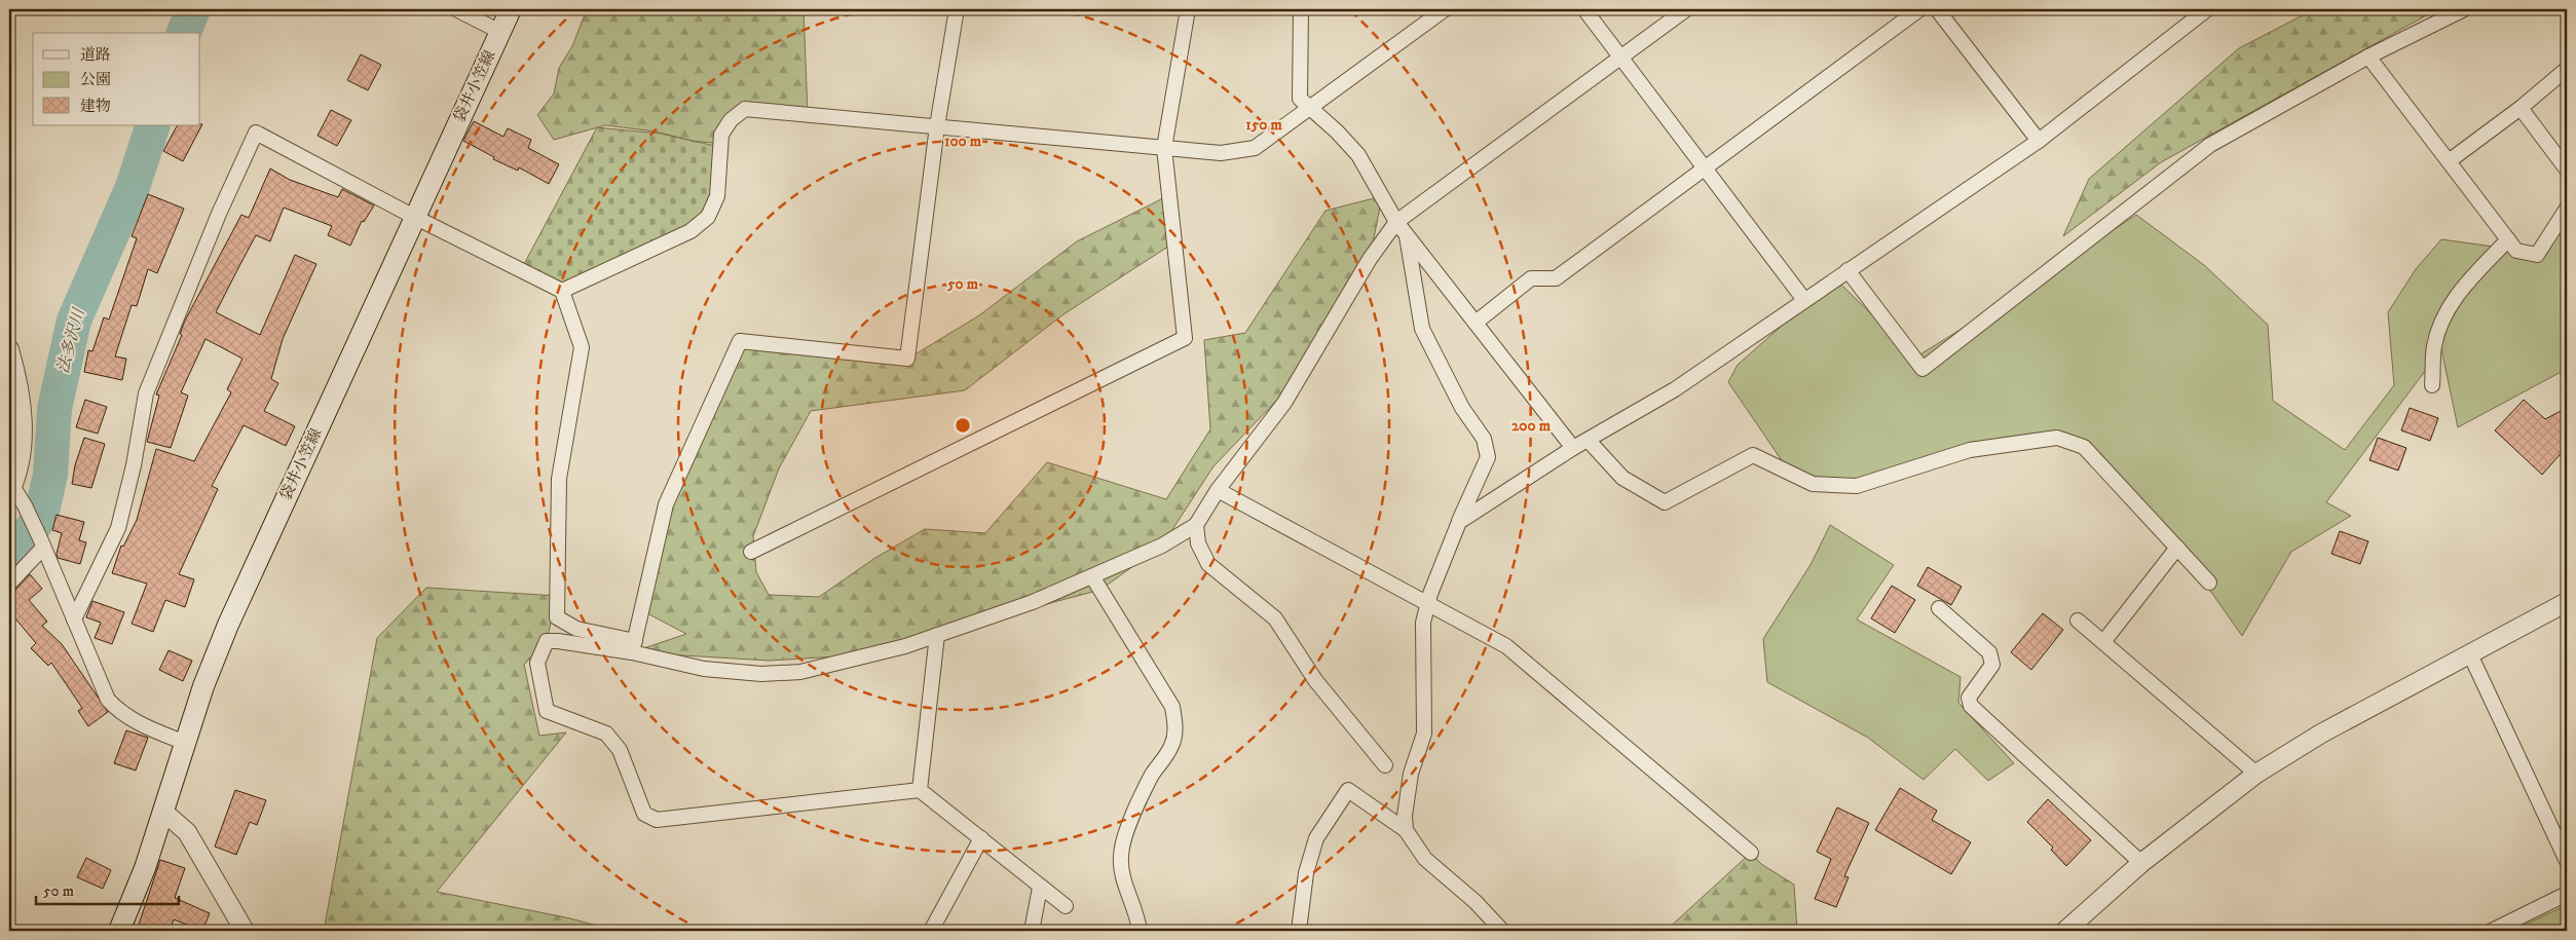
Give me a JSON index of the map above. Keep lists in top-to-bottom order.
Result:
{
  "streets": {
    "main road": ["袋井小笠線"]
  },
  "water": ["法多沢川"],
  "legend": ["道路", "公園", "建物"],
  "scale_bar": "50 m",
  "rings": [
    "150 m",
    "100 m",
    "50 m",
    "200 m"
  ]
}
